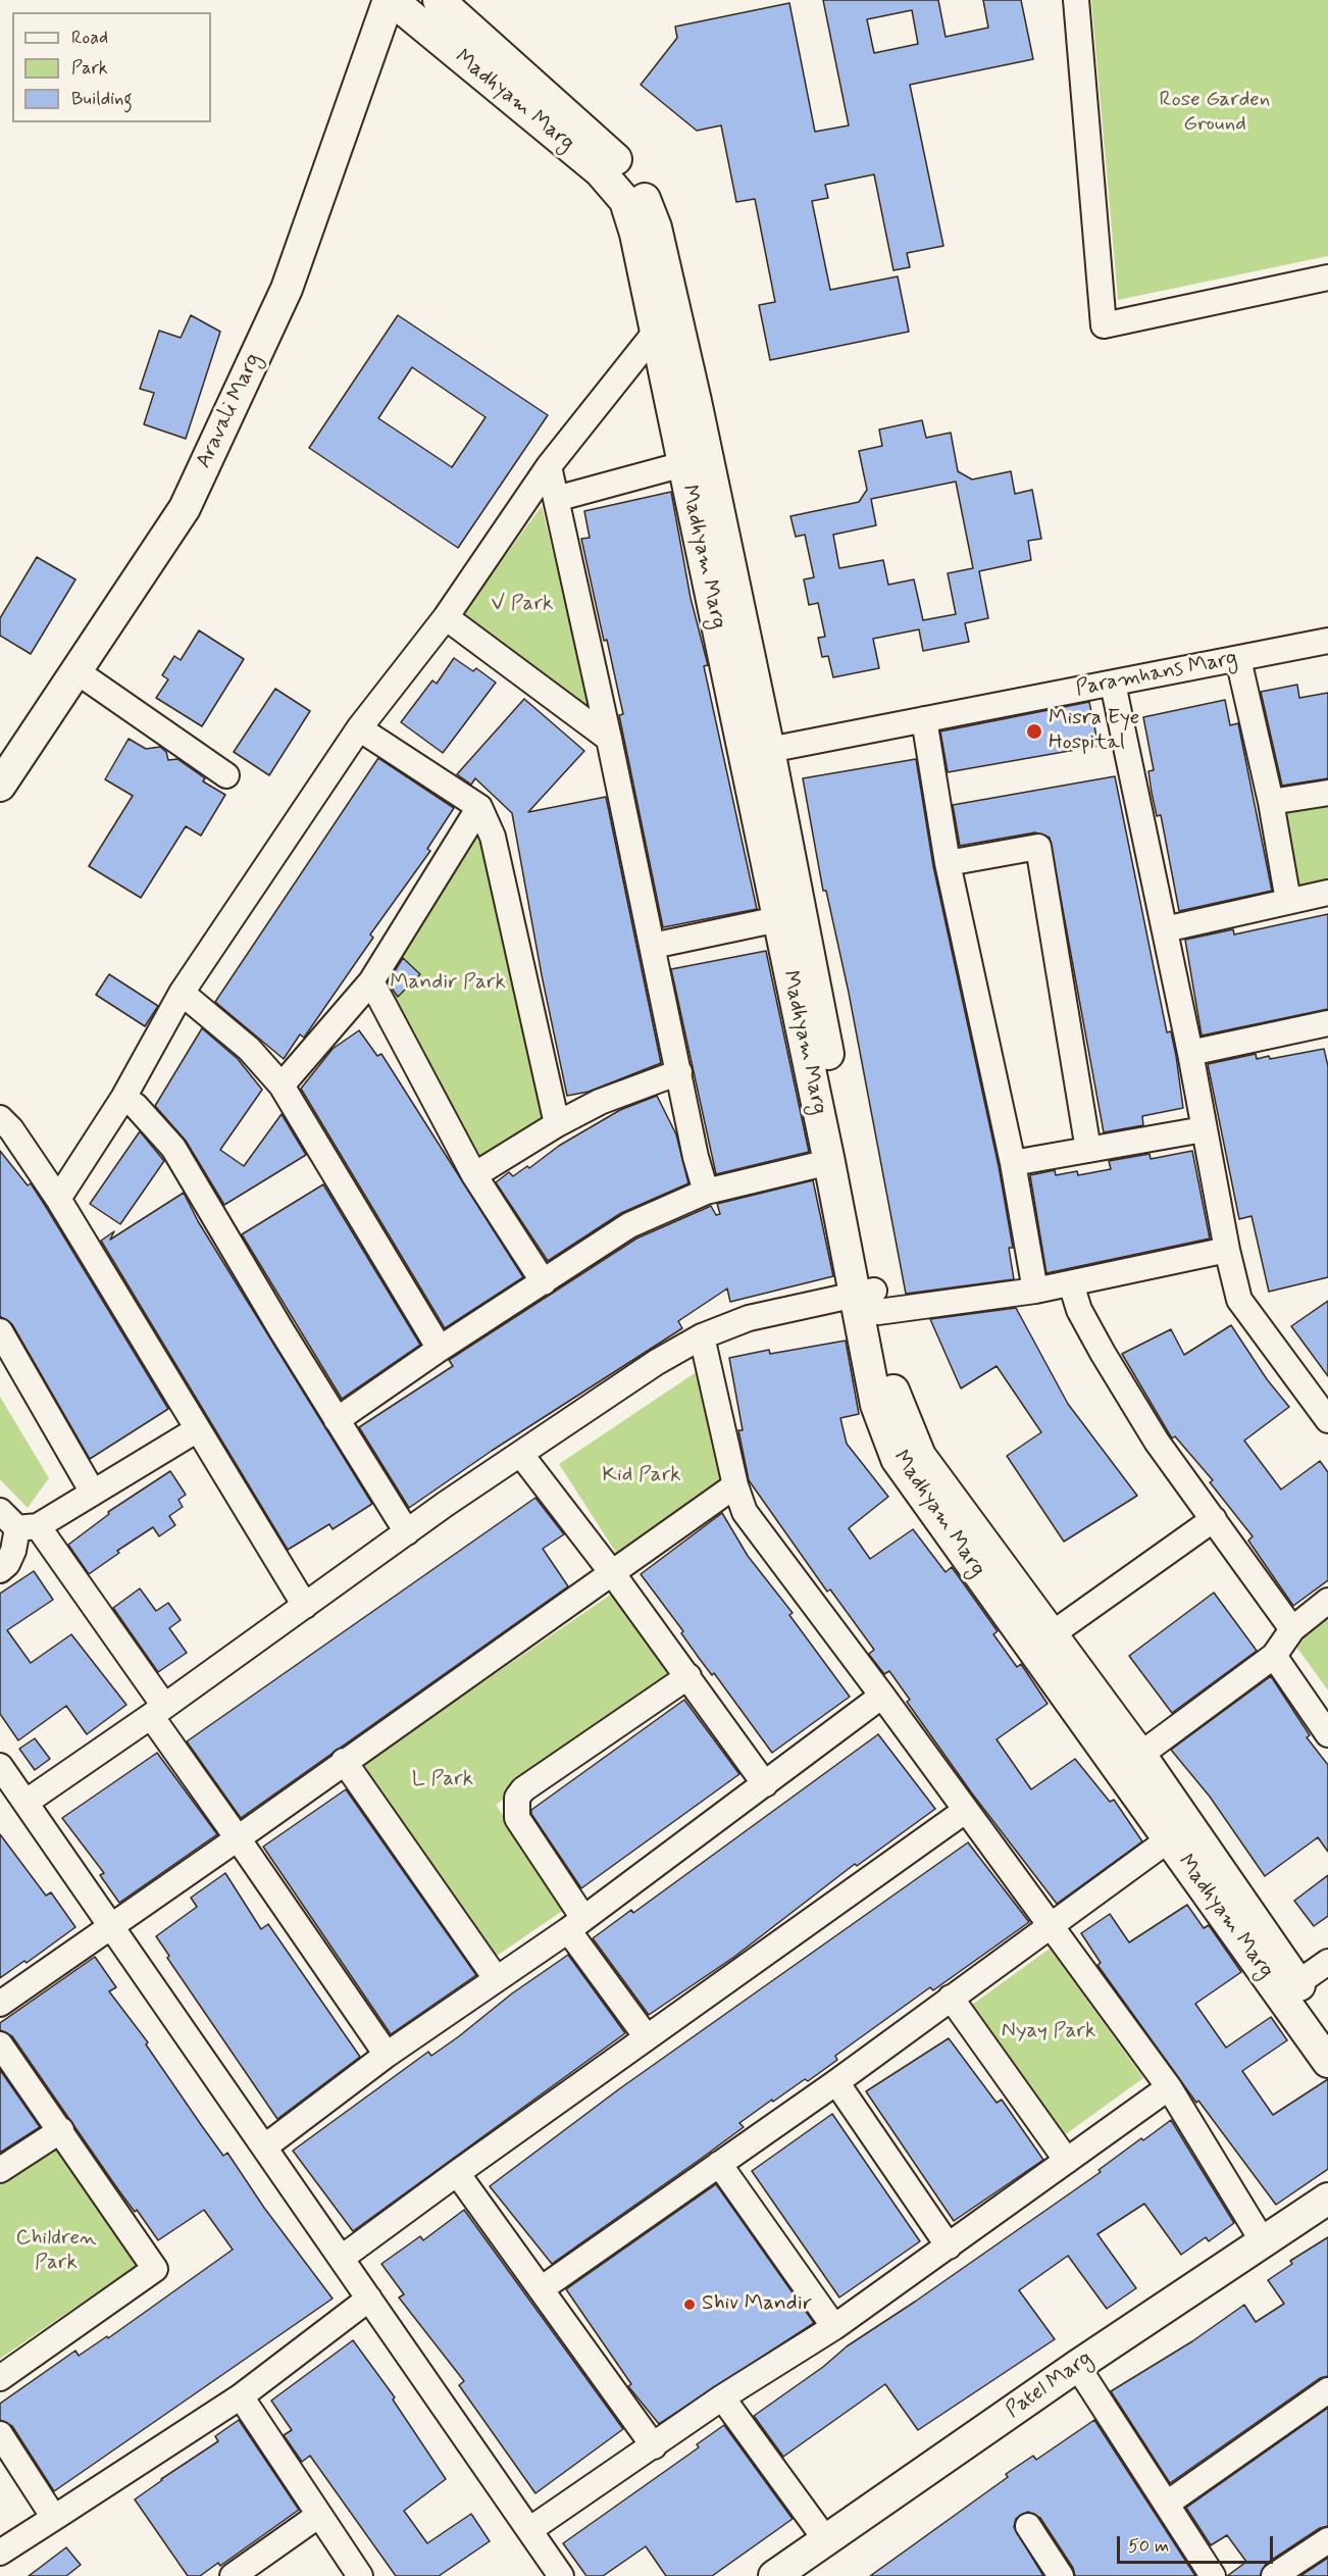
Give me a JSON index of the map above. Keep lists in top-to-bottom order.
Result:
{
  "streets": {
    "street": [
      "Madhyam Marg",
      "Aravali Marg",
      "Paramhans Marg",
      "Patel Marg"
    ]
  },
  "crossings": [
    ["Madhyam Marg", "Aravali Marg"],
    ["Madhyam Marg", "Paramhans Marg"]
  ],
  "parks": [
    "Rose Garden Ground",
    "V Park",
    "Mandir Park",
    "Kid Park",
    "L Park",
    "Nyay Park",
    "Children Park"
  ],
  "places": ["Misra Eye Hospital", "Shiv Mandir"],
  "legend": ["Road", "Park", "Building"],
  "scale_bar": "50 m"
}
